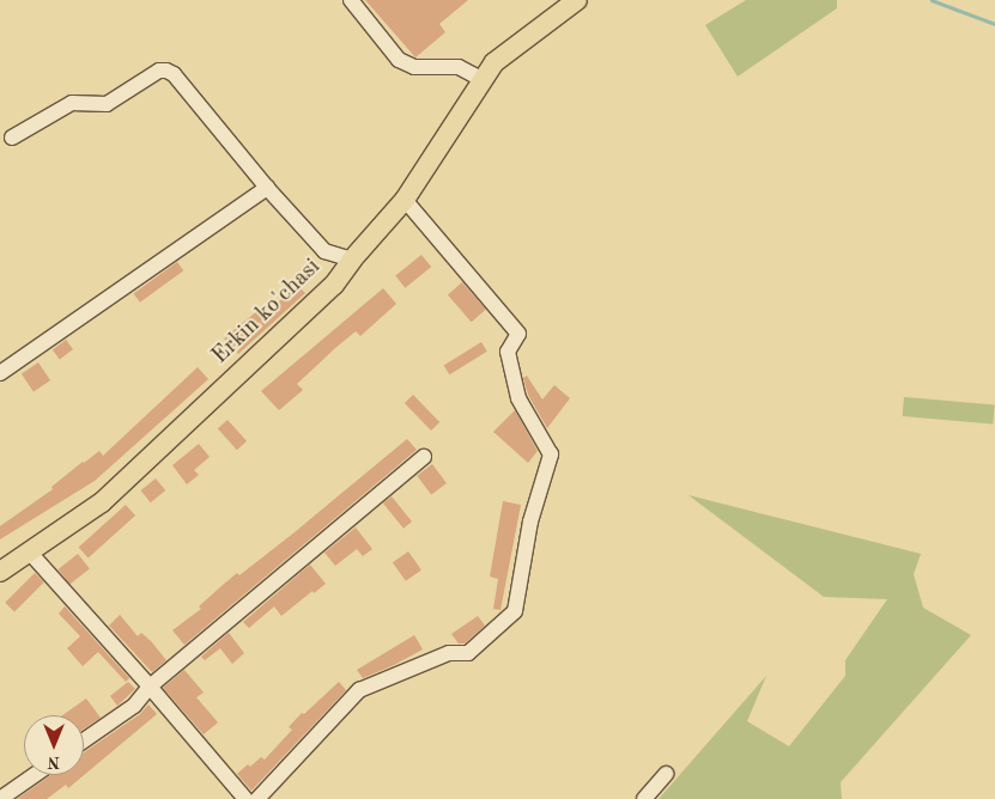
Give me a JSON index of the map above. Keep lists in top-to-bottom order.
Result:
{
  "streets": {
    "main road": ["Erkin ko'chasi"]
  },
  "north": "bottom"
}
